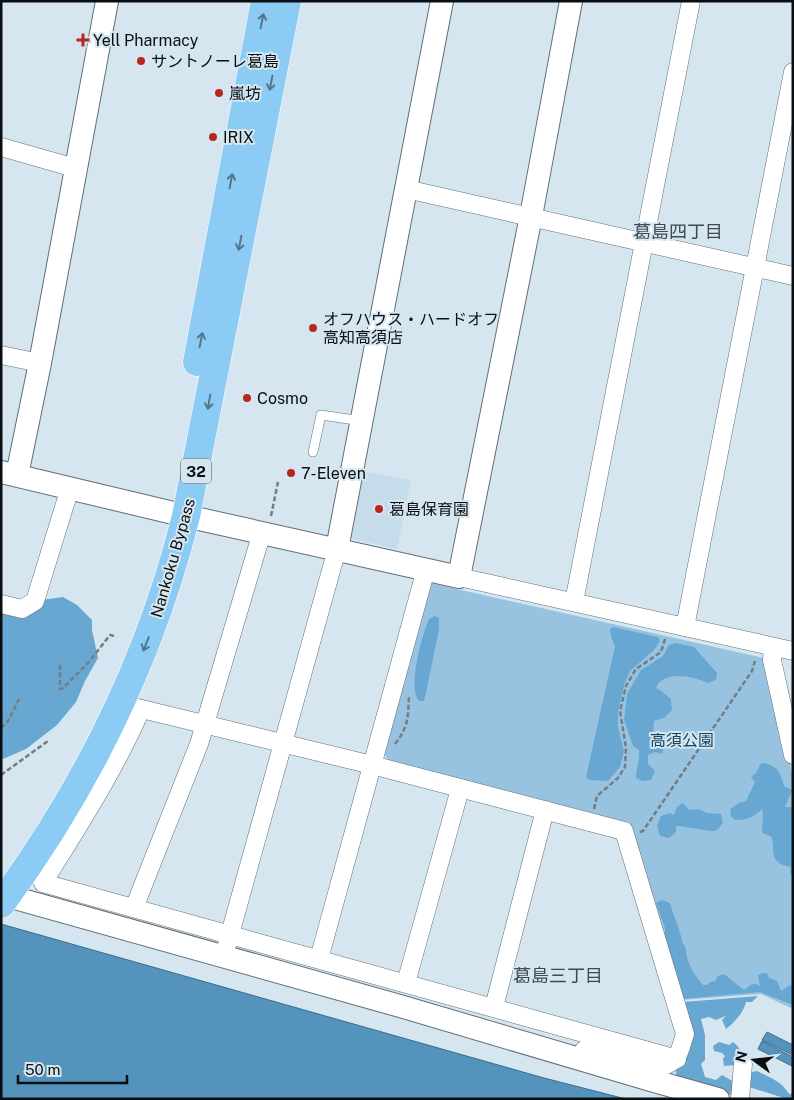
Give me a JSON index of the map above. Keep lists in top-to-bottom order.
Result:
{
  "streets": {
    "highway": ["32", "Nankoku Bypass"]
  },
  "districts": ["葛島四丁目", "葛島三丁目"],
  "parks": ["高須公園"],
  "places": {
    "health": ["Yell Pharmacy"],
    "other": [
      "サントノーレ葛島",
      "嵐坊",
      "IRIX",
      "オフハウス・ハードオフ 高知高須店",
      "Cosmo",
      "7-Eleven",
      "葛島保育園"
    ]
  },
  "scale_bar": "50 m",
  "north": "left"
}
